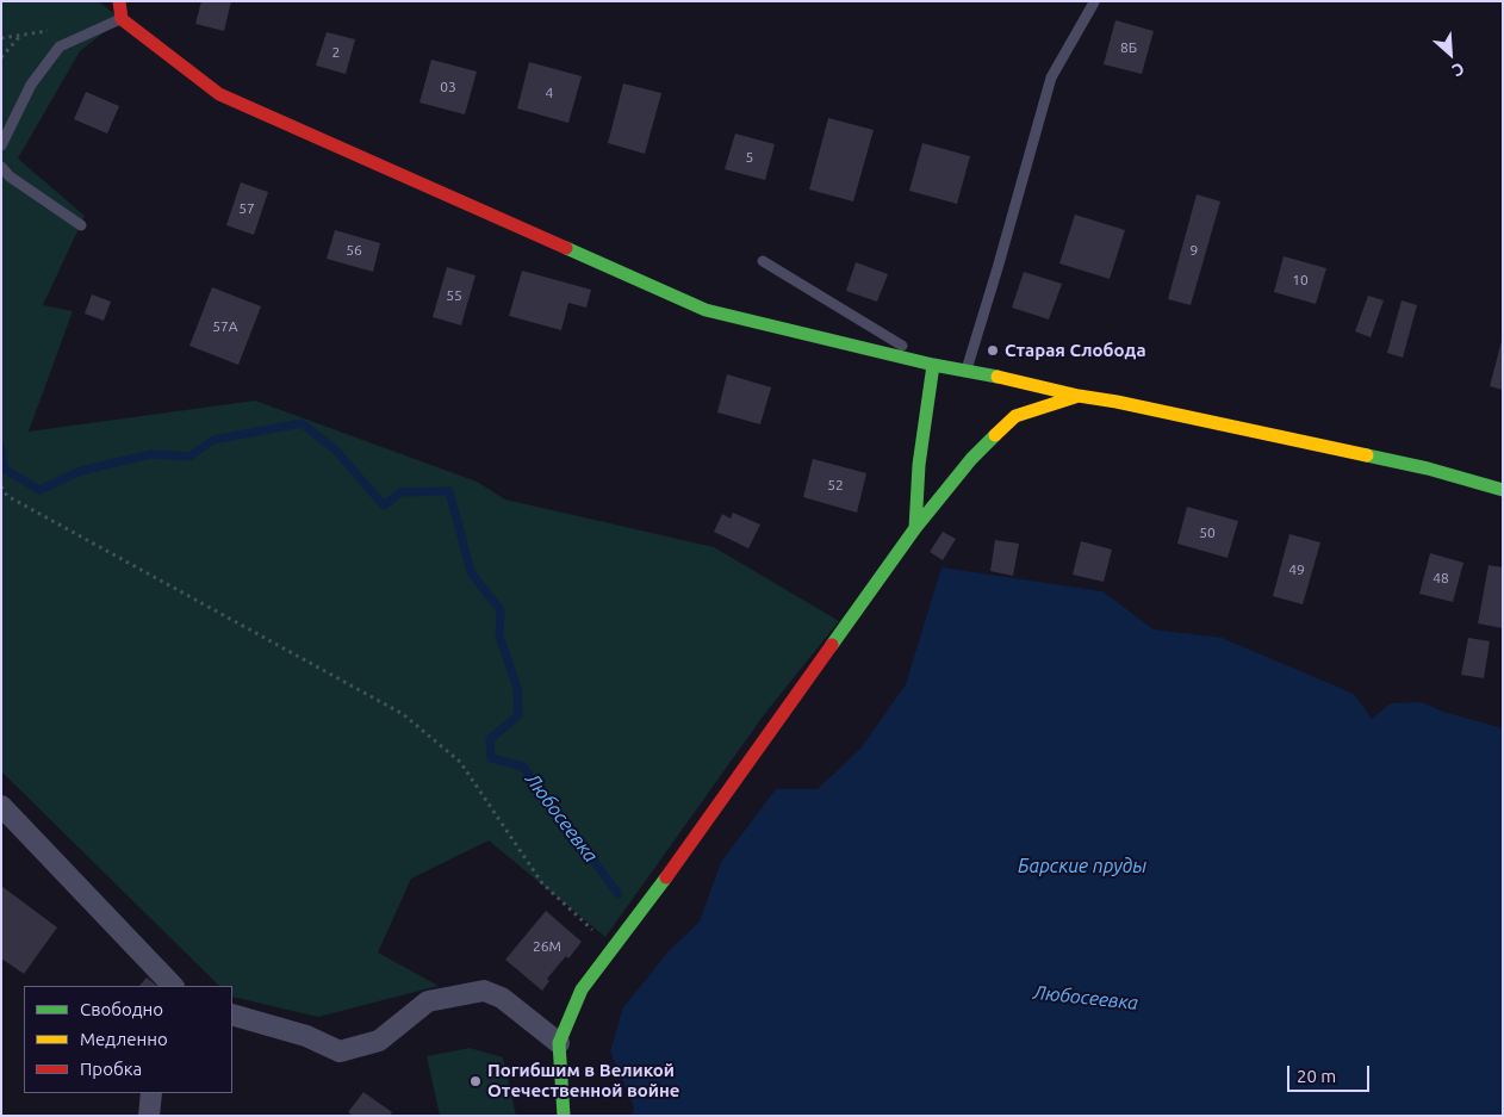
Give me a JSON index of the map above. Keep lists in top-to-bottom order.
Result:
{
  "water": ["Любосеевка", "Барские пруды"],
  "places": ["Старая Слобода", "Погибшим в Великой Отечественной войне"],
  "house_numbers": [
    "8Б",
    "2",
    "03",
    "4",
    "5",
    "57",
    "56",
    "9",
    "10",
    "55",
    "57А",
    "52",
    "50",
    "49",
    "48",
    "26М"
  ],
  "legend": ["Свободно", "Медленно", "Пробка"],
  "scale_bar": "20 m",
  "north": "bottom right"
}
